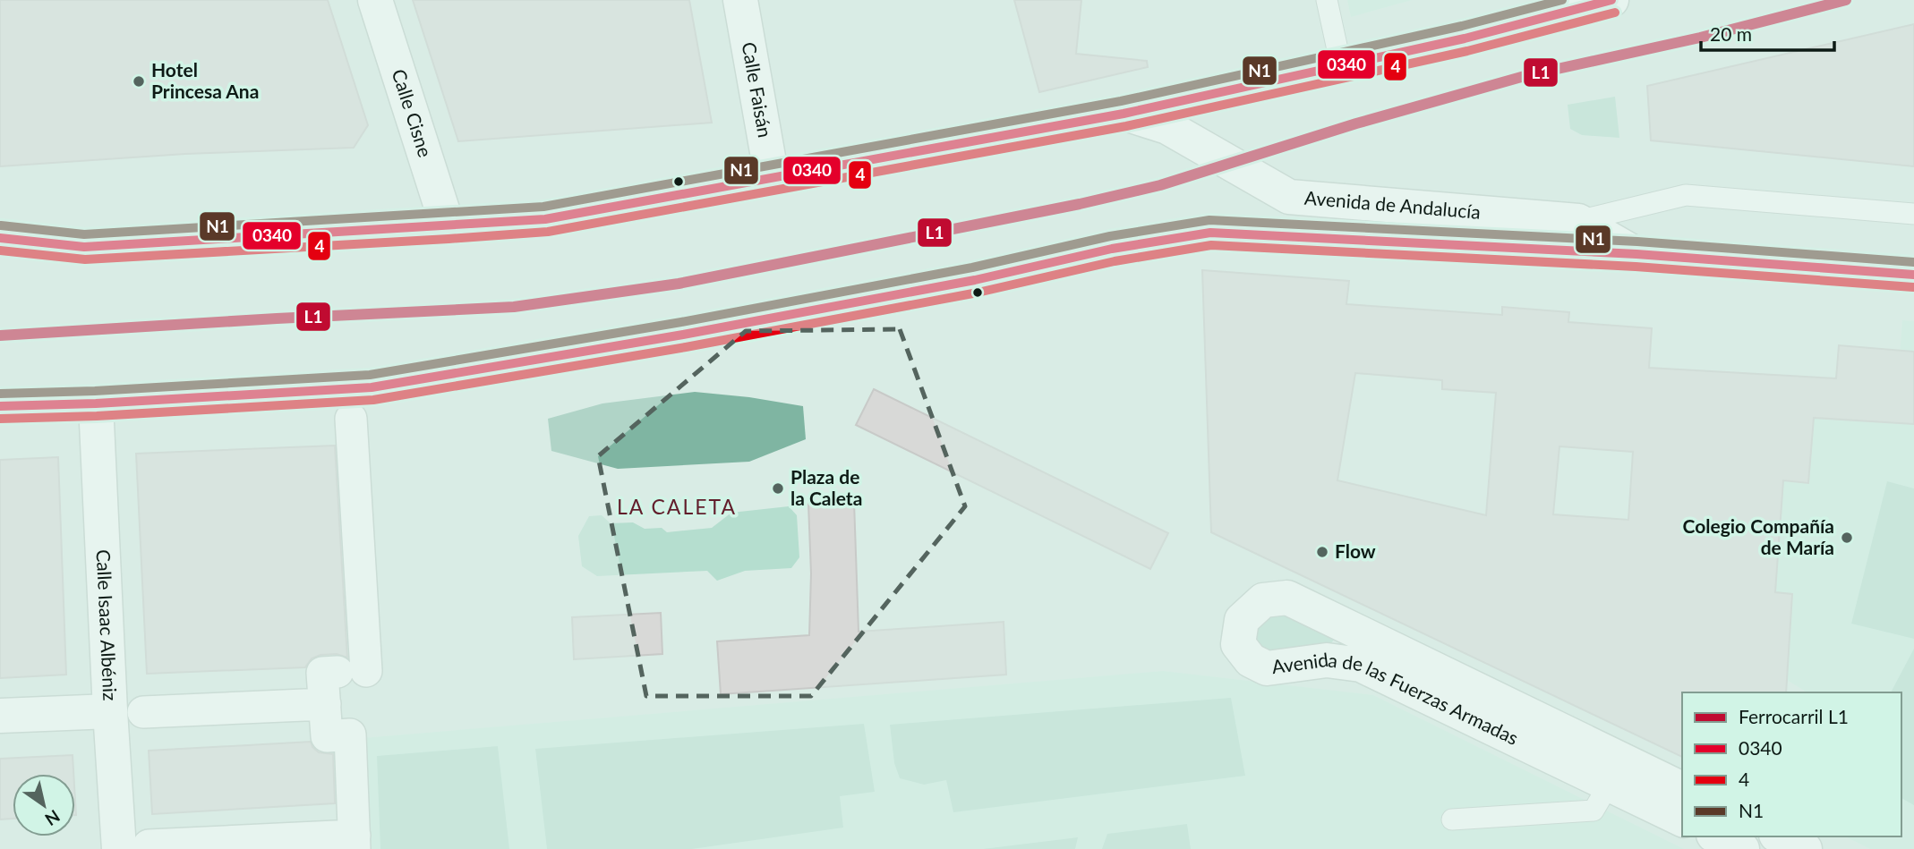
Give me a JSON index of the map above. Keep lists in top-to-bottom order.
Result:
{
  "streets": {
    "main road": [
      "Calle Faisán",
      "Calle Cisne",
      "Avenida de Andalucía",
      "Calle Isaac Albéniz",
      "Avenida de las Fuerzas Armadas"
    ]
  },
  "crossings": [
    ["Avenida de Andalucía", "Calle Isaac Albéniz"]
  ],
  "districts": ["LA CALETA"],
  "places": [
    "Hotel Princesa Ana",
    "Plaza de la Caleta",
    "Colegio Compañía de María",
    "Flow"
  ],
  "lines": [
    "rail line L1",
    "transit line 0340",
    "transit line N1",
    "transit line 4"
  ],
  "legend": [
    "Ferrocarril L1",
    "0340",
    "4",
    "N1"
  ],
  "scale_bar": "20 m",
  "north": "bottom right"
}
